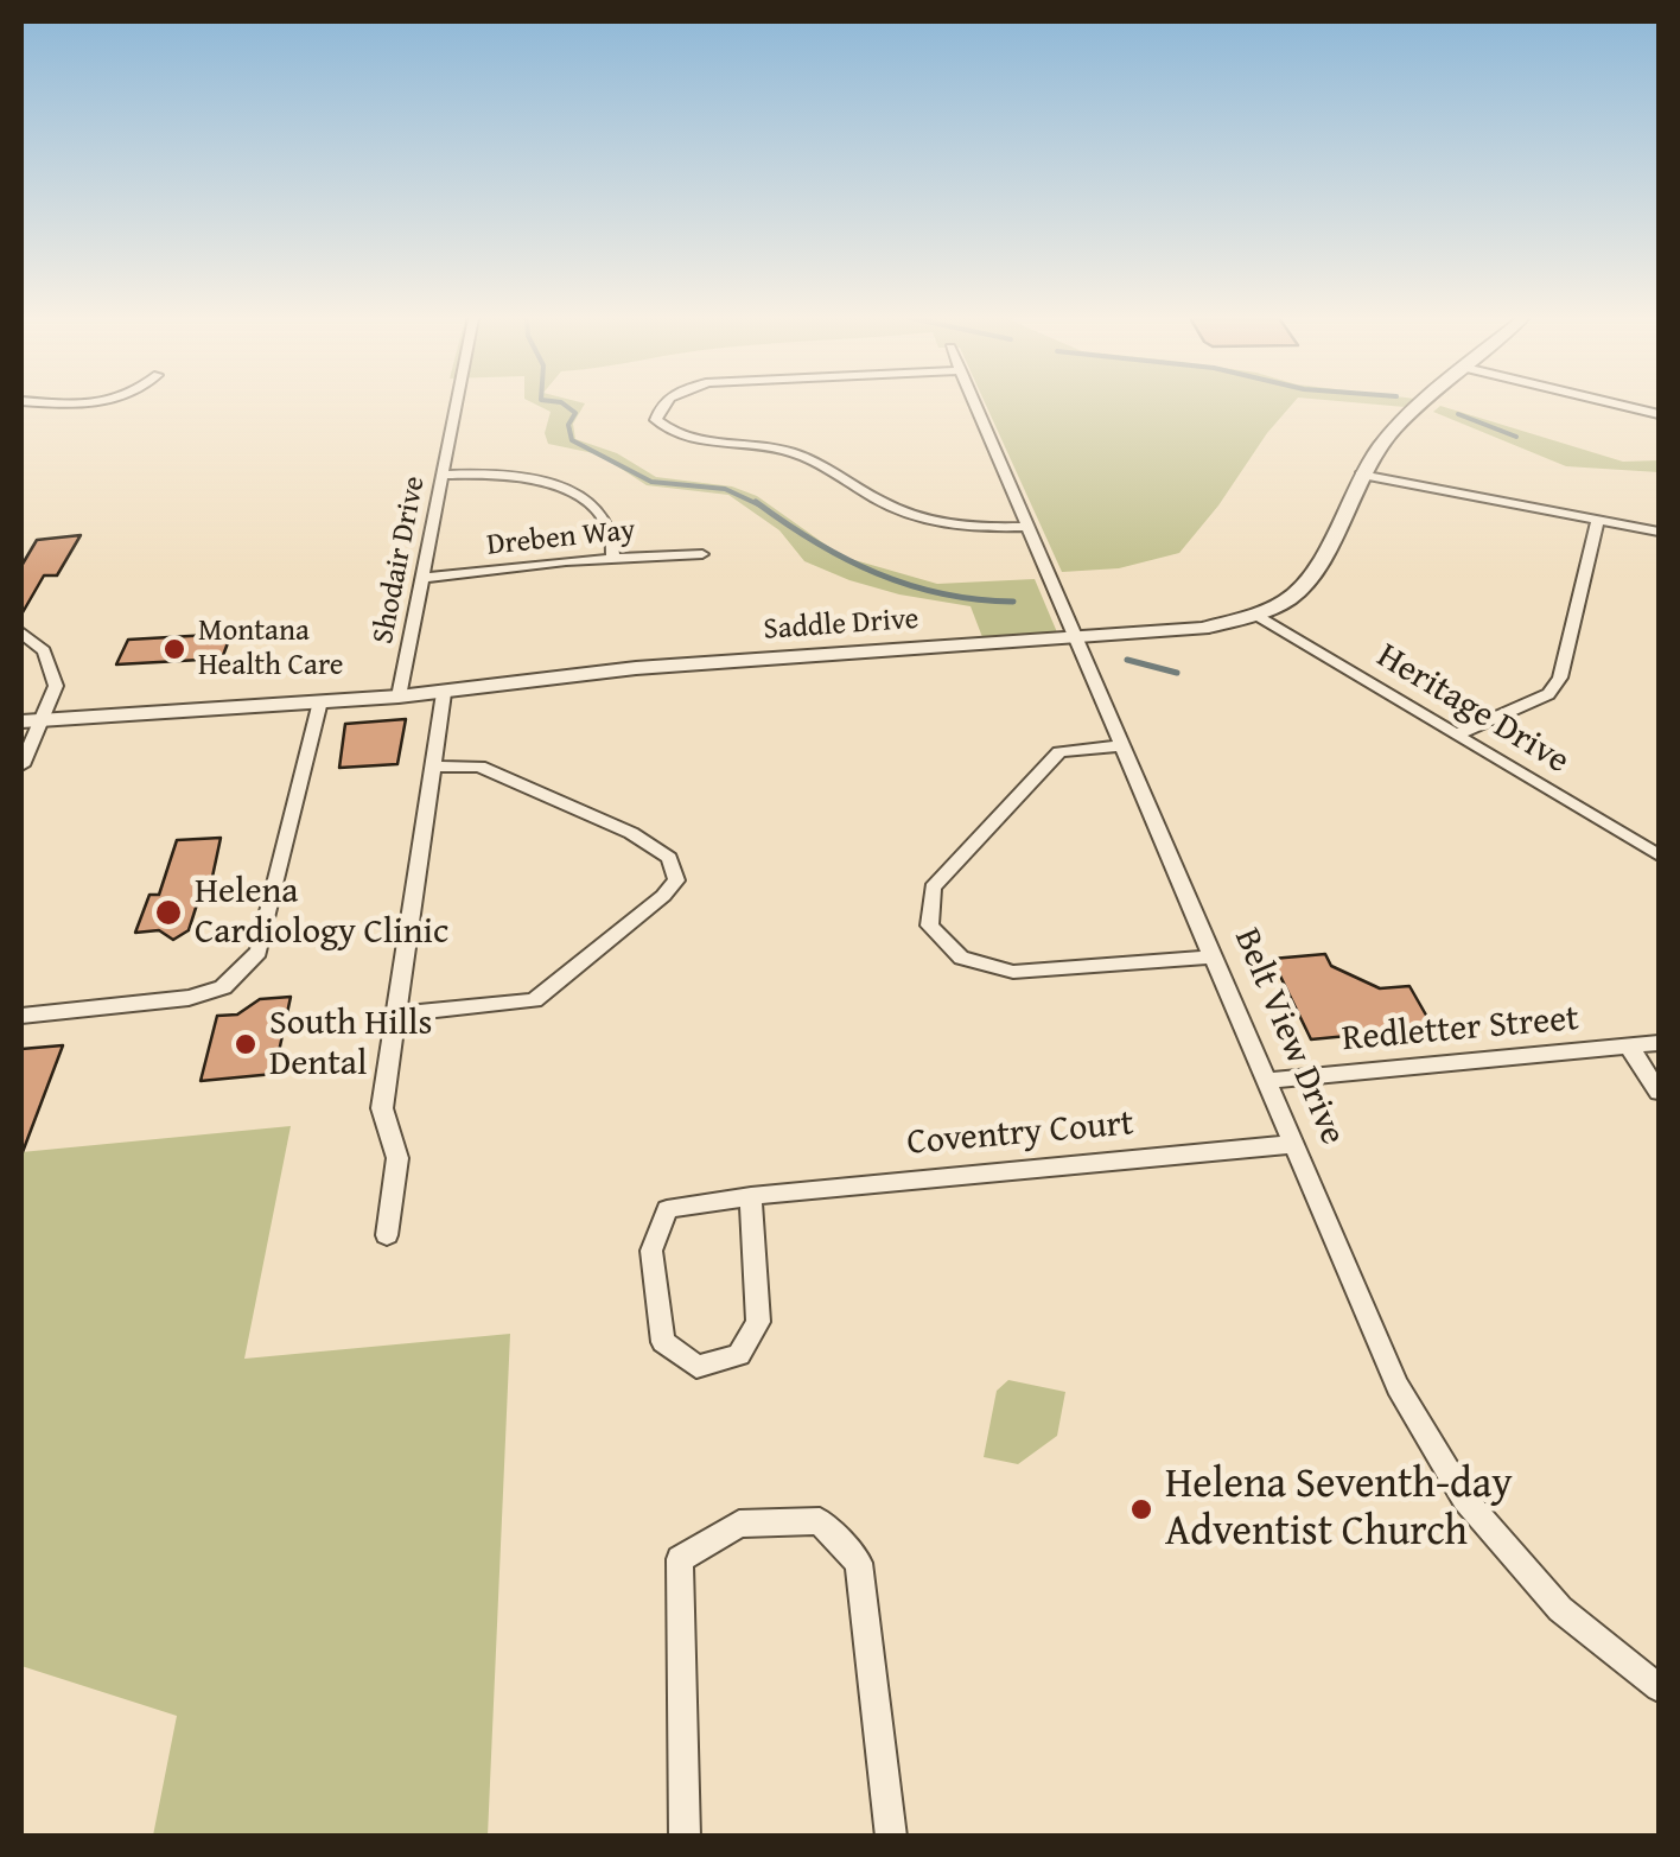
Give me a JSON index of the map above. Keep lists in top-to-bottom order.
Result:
{
  "streets": {
    "street": [
      "Dreben Way",
      "Shodair Drive",
      "Saddle Drive",
      "Heritage Drive",
      "Redletter Street",
      "Belt View Drive",
      "Coventry Court"
    ]
  },
  "crossings": [
    ["Dreben Way", "Shodair Drive"],
    ["Shodair Drive", "Saddle Drive"],
    ["Saddle Drive", "Heritage Drive"],
    ["Saddle Drive", "Belt View Drive"],
    ["Redletter Street", "Belt View Drive"],
    ["Belt View Drive", "Coventry Court"]
  ],
  "places": [
    "Montana Health Care",
    "Helena Cardiology Clinic",
    "South Hills Dental",
    "Helena Seventh-day Adventist Church"
  ]
}
